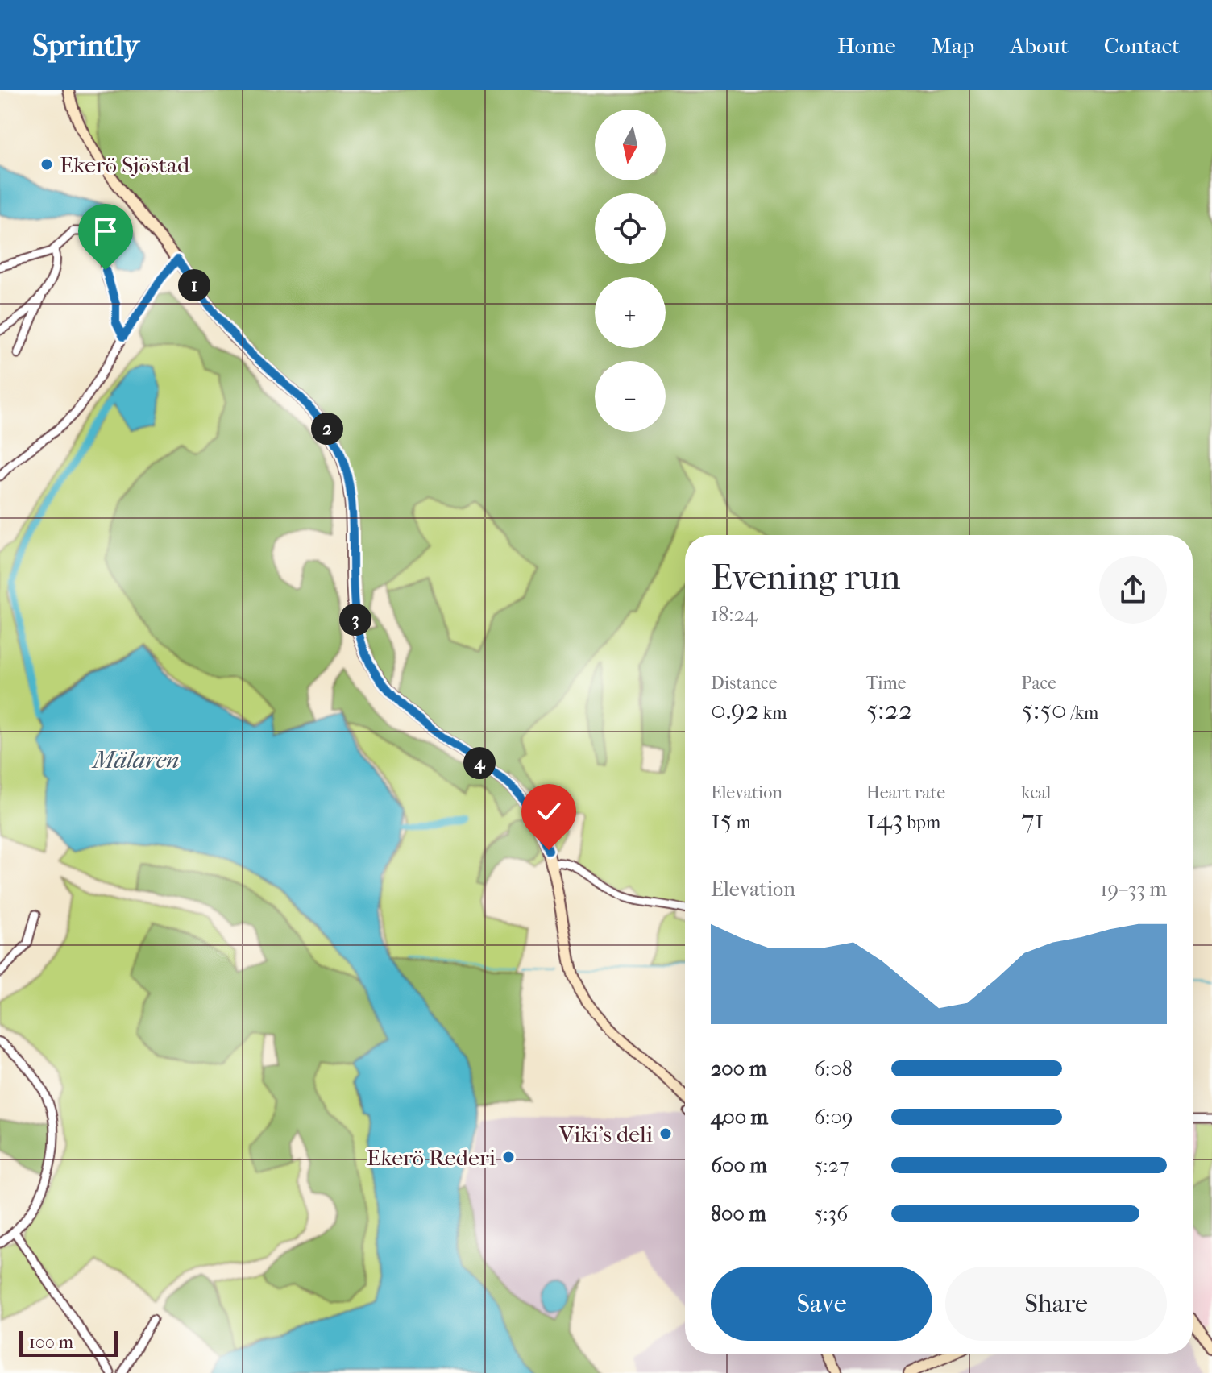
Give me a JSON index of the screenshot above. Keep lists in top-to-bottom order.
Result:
{
  "water": ["Mälaren"],
  "places": ["Ekerö Sjöstad", "Viki's deli", "Ekerö Rederi"],
  "scale_bar": "100 m",
  "north": "bottom",
  "page": {
    "header": "Sprintly",
    "nav": [
      "Home",
      "Map",
      "About",
      "Contact"
    ],
    "map_buttons": ["+", "−"],
    "pins": [
      "1",
      "2",
      "3",
      "4"
    ],
    "heading": ["Evening run", "18:24"],
    "stats": [
      ["Distance", "0.92 km"],
      ["Time", "5:22"],
      ["Pace", "5:50 /km"],
      ["Elevation", "15 m"],
      ["Heart rate", "143 bpm"],
      ["kcal", "71"]
    ],
    "chart": ["Elevation", "19–33 m"],
    "list": [
      {
        "name": "200 m",
        "note": "6:08"
      },
      {
        "name": "400 m",
        "note": "6:09"
      },
      {
        "name": "600 m",
        "note": "5:27"
      },
      {
        "name": "800 m",
        "note": "5:36"
      }
    ],
    "buttons": ["Save", "Share"],
    "scale": "100 m"
  }
}
